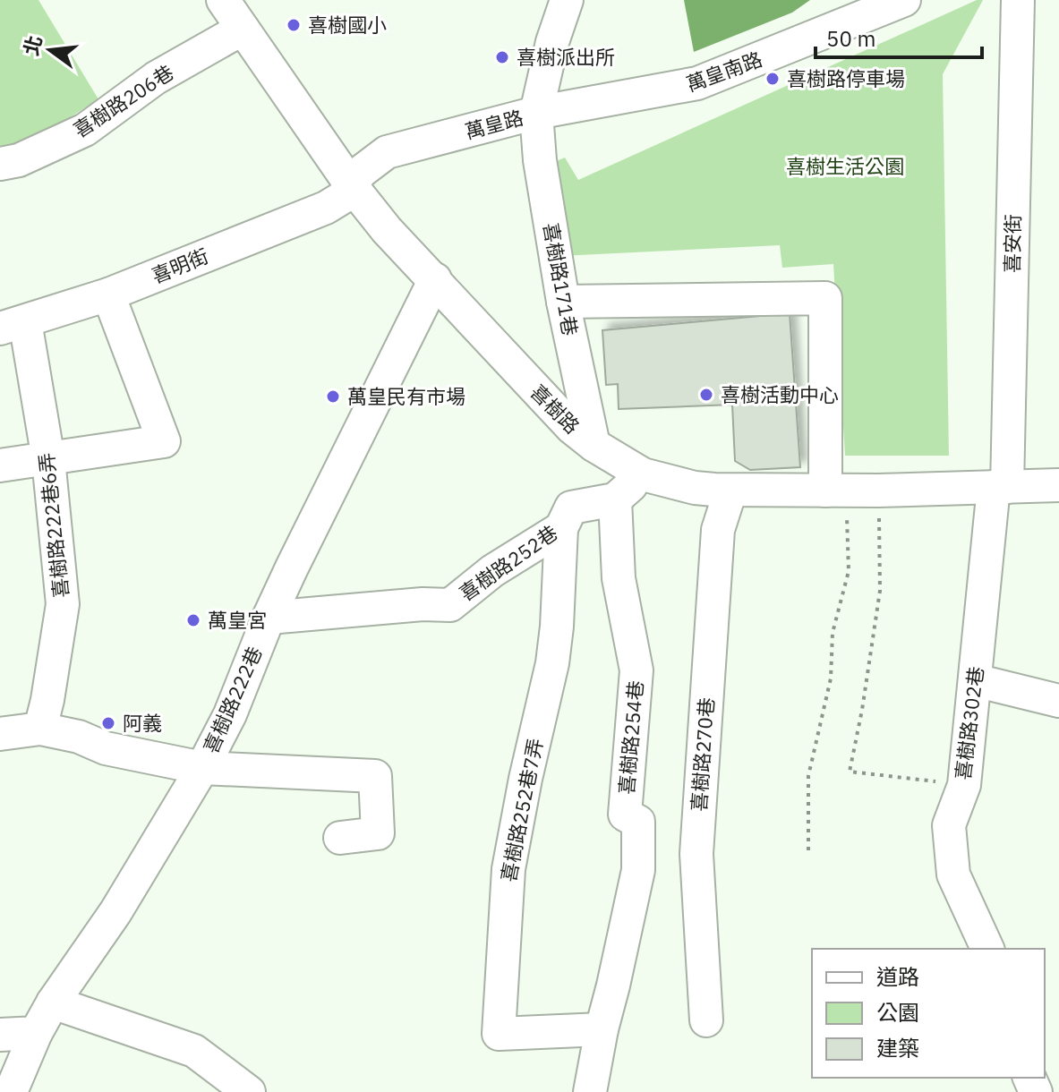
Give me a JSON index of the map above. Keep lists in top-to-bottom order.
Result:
{
  "streets": {
    "street": [
      "萬皇南路",
      "喜樹路206巷",
      "萬皇路",
      "喜安街",
      "喜明街",
      "喜樹路171巷",
      "喜樹路",
      "喜樹路222巷6弄",
      "喜樹路252巷",
      "喜樹路222巷",
      "喜樹路302巷",
      "喜樹路254巷",
      "喜樹路270巷",
      "喜樹路252巷7弄"
    ]
  },
  "crossings": [
    ["萬皇南路", "萬皇路"],
    ["萬皇南路", "喜樹路171巷"],
    ["喜樹路206巷", "喜樹路"],
    ["萬皇路", "喜明街"],
    ["萬皇路", "喜樹路171巷"],
    ["萬皇路", "喜樹路"],
    ["喜安街", "喜樹路"],
    ["喜安街", "喜樹路302巷"],
    ["喜明街", "喜樹路"],
    ["喜明街", "喜樹路222巷6弄"],
    ["喜樹路171巷", "喜樹路"],
    ["喜樹路", "喜樹路222巷"],
    ["喜樹路", "喜樹路302巷"],
    ["喜樹路", "喜樹路270巷"],
    ["喜樹路252巷", "喜樹路222巷"],
    ["喜樹路252巷", "喜樹路254巷"],
    ["喜樹路252巷", "喜樹路252巷7弄"],
    ["喜樹路254巷", "喜樹路252巷7弄"]
  ],
  "parks": ["喜樹生活公園"],
  "places": [
    "喜樹國小",
    "喜樹派出所",
    "喜樹路停車場",
    "喜樹活動中心",
    "萬皇民有市場",
    "萬皇宮",
    "阿義"
  ],
  "legend": ["道路", "公園", "建築"],
  "scale_bar": "50 m",
  "north": "left"
}
